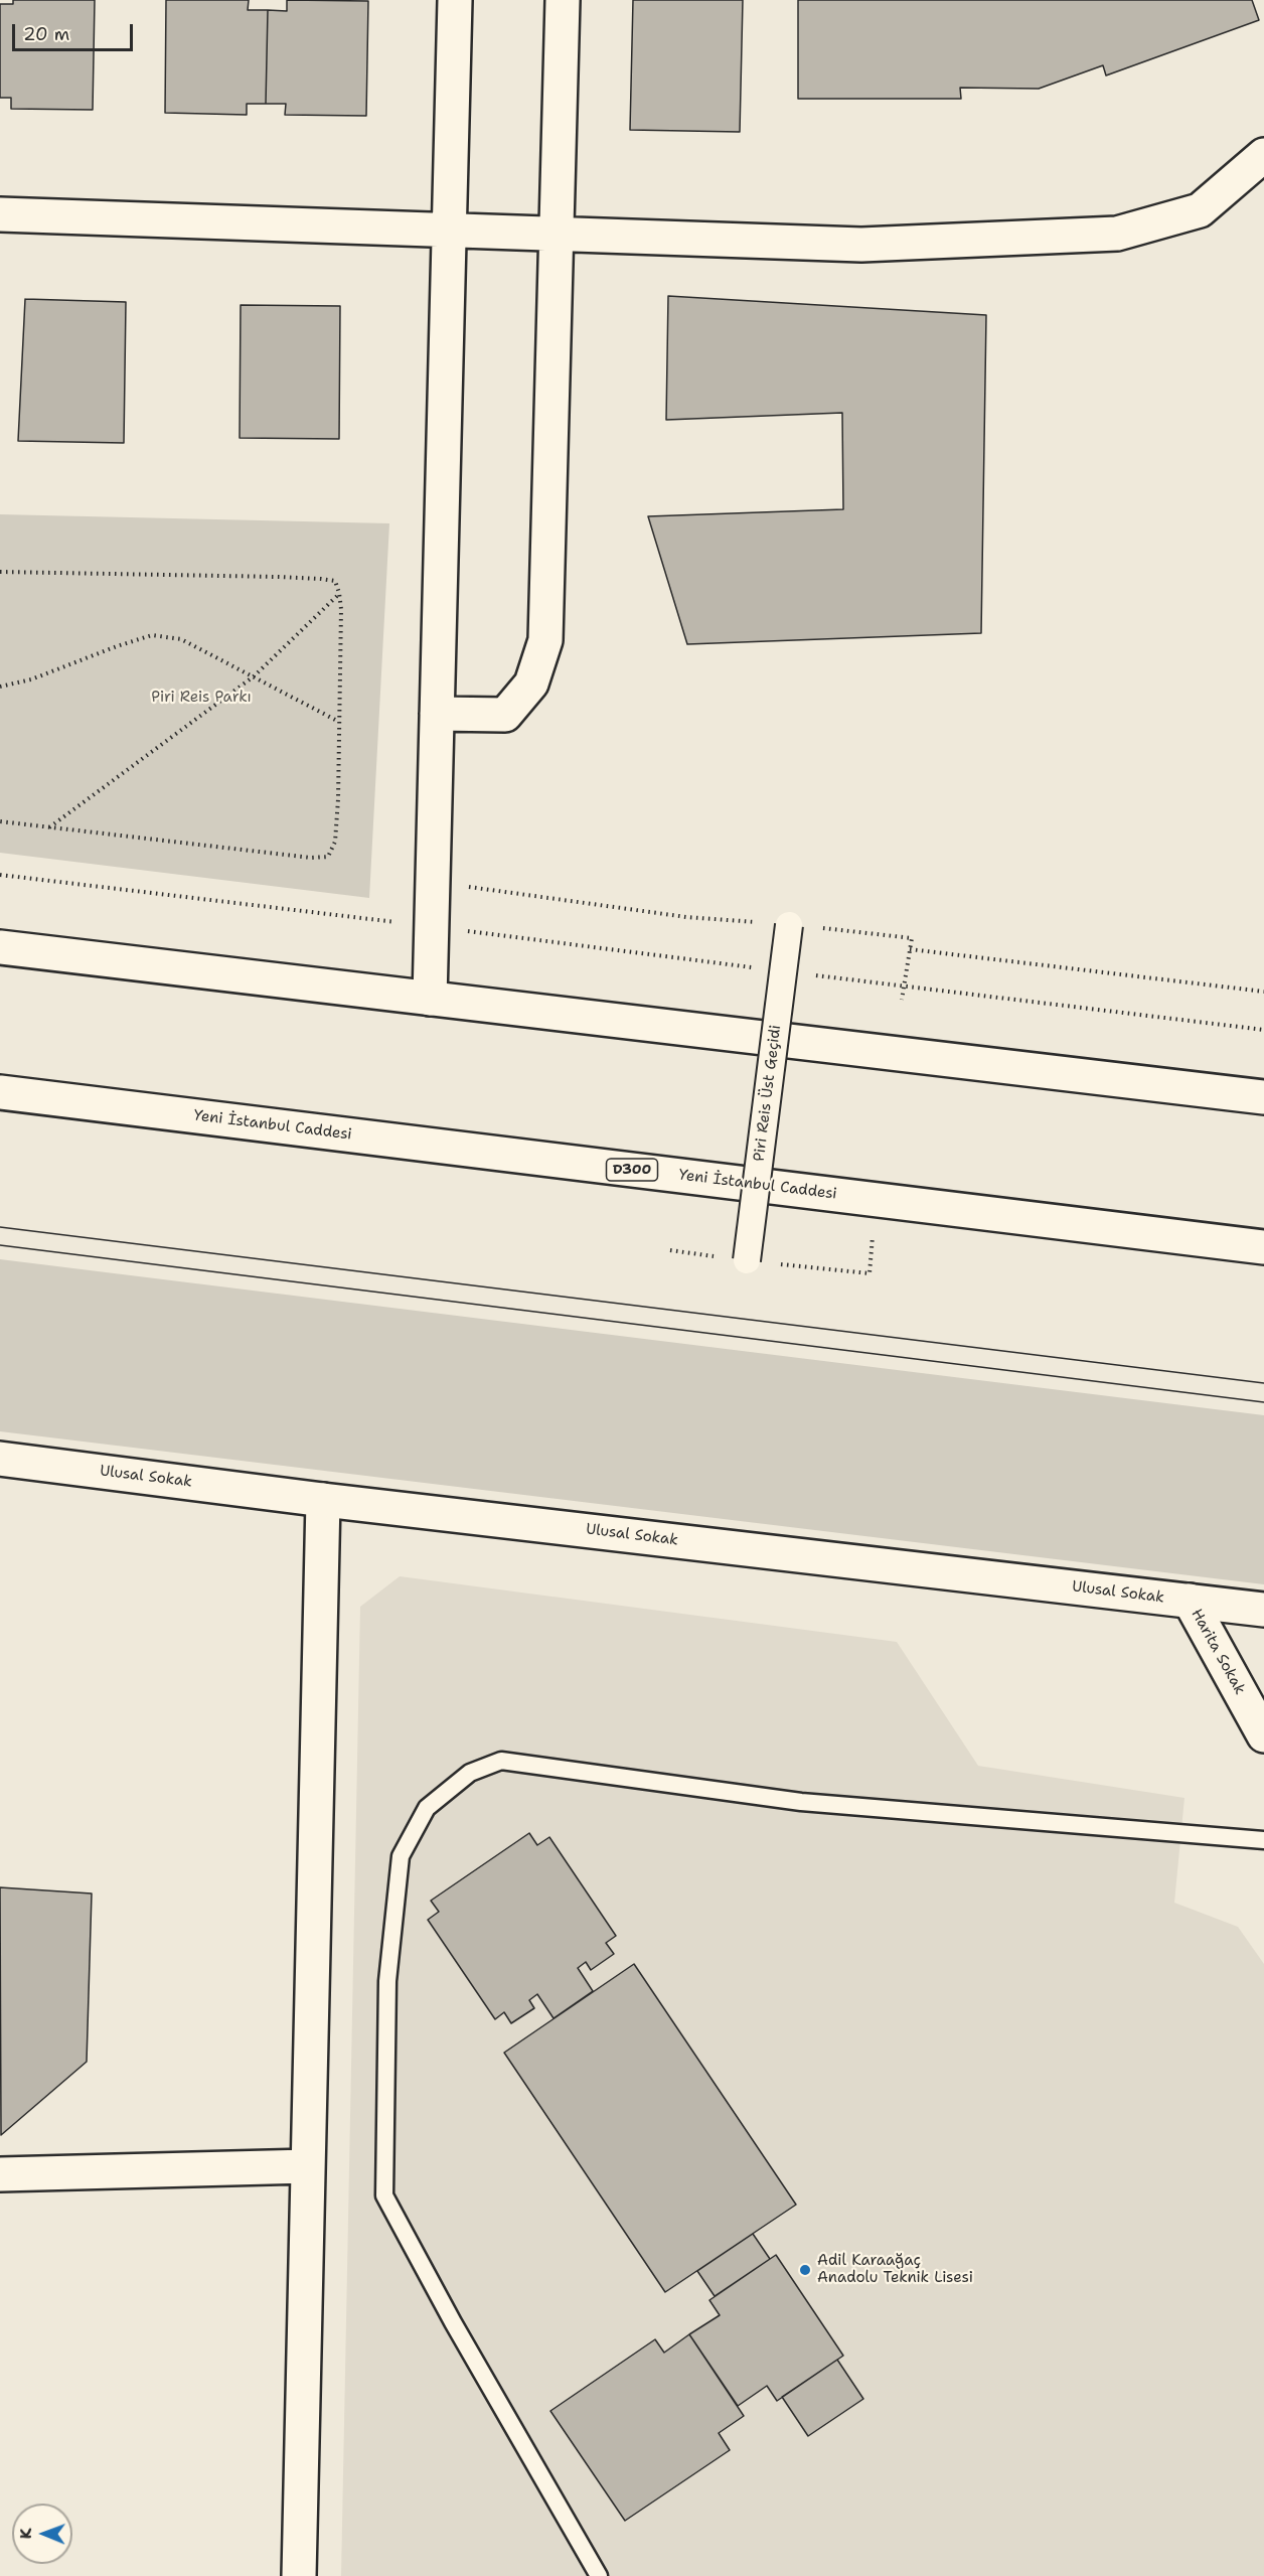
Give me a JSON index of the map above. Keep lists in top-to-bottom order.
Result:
{
  "streets": {
    "main road": [
      "Yeni İstanbul Caddesi",
      "D300",
      "Ulusal Sokak",
      "Harita Sokak"
    ],
    "street": ["Piri Reis Üst Geçidi"]
  },
  "crossings": [
    ["Ulusal Sokak", "Harita Sokak"]
  ],
  "parks": ["Piri Reis Parkı"],
  "places": ["Adil Karaağaç Anadolu Teknik Lisesi"],
  "scale_bar": "20 m",
  "north": "left"
}
